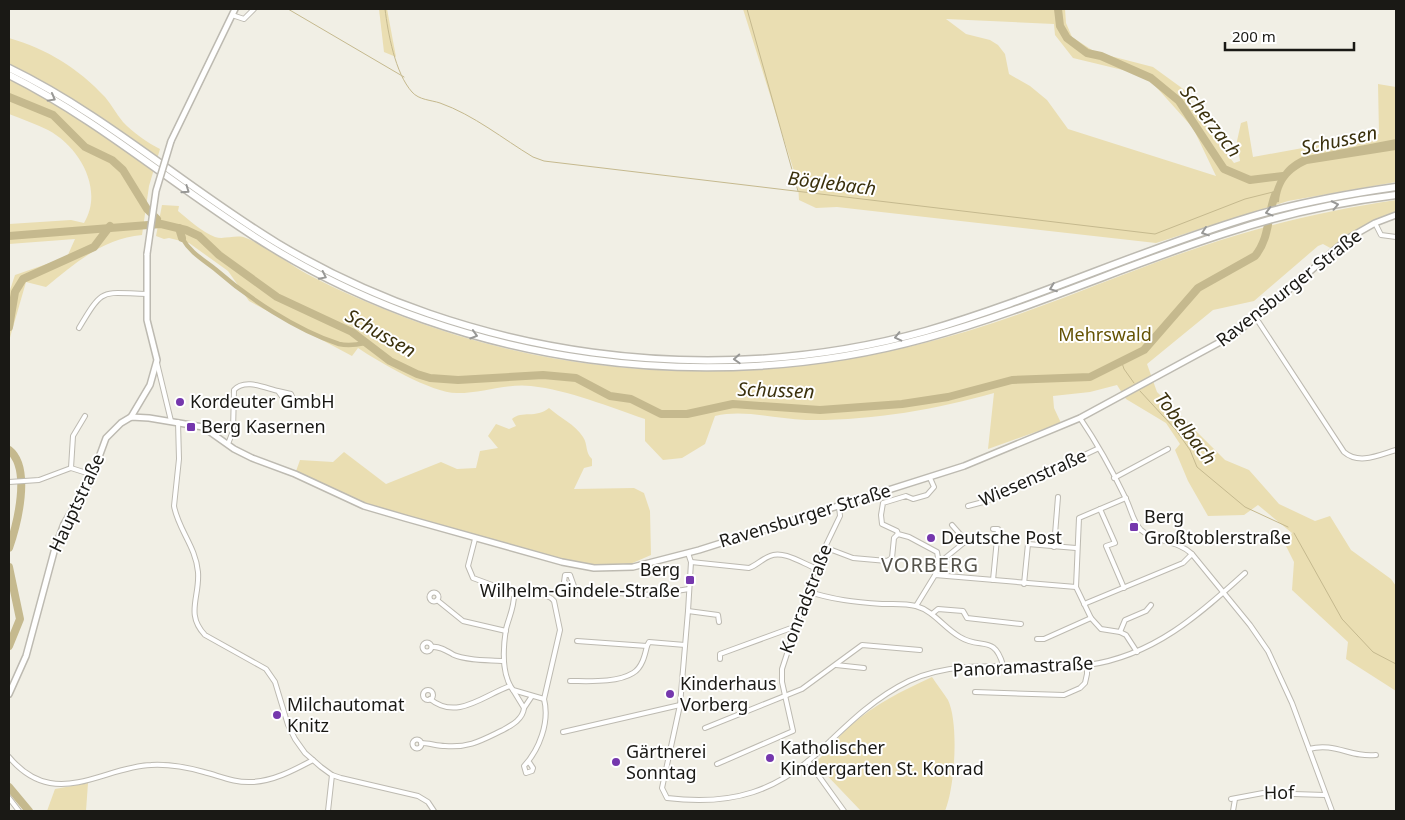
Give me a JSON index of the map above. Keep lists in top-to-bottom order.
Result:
{
  "streets": {
    "main road": ["Ravensburger Straße", "Hauptstraße"],
    "street": [
      "Wiesenstraße",
      "Konradstraße",
      "Panoramastraße",
      "Hof"
    ]
  },
  "crossings": [
    ["Ravensburger Straße", "Konradstraße"]
  ],
  "districts": ["VORBERG"],
  "water": [
    "Scherzach",
    "Schussen",
    "Böglebach",
    "Tobelbach"
  ],
  "parks": ["Mehrswald"],
  "places": {
    "other": [
      "Kordeuter GmbH",
      "Deutsche Post",
      "Kinderhaus Vorberg",
      "Milchautomat Knitz",
      "Katholischer Kindergarten St. Konrad",
      "Gärtnerei Sonntag"
    ],
    "transit": ["Berg Kasernen", "Berg Großtoblerstraße", "Berg Wilhelm-Gindele-Straße"]
  },
  "scale_bar": "200 m"
}
